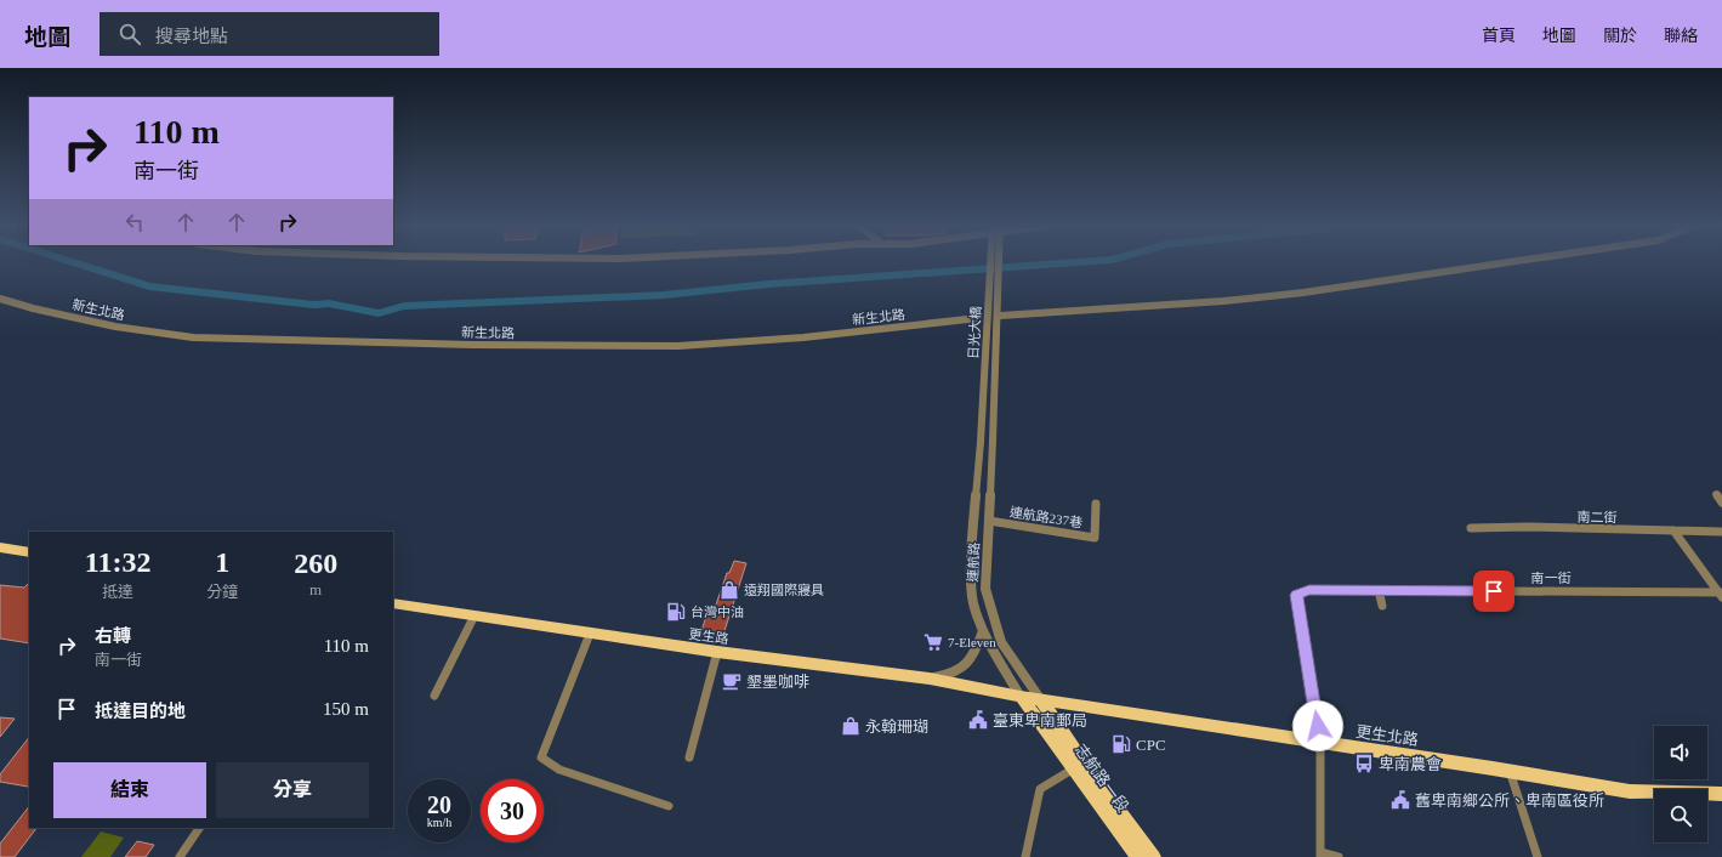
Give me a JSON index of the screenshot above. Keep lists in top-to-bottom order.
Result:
{
  "streets": {
    "main road": ["更生路", "更生北路", "志航路一段"],
    "street": [
      "新生北路",
      "日光大橋",
      "連航路237巷",
      "南二街",
      "連航路",
      "南一街"
    ]
  },
  "crossings": [
    ["日光大橋", "連航路"],
    ["連航路237巷", "連航路"],
    ["連航路", "更生路"],
    ["連航路", "更生北路"],
    ["連航路", "志航路一段"],
    ["南一街", "更生北路"],
    ["更生路", "更生北路"],
    ["更生路", "志航路一段"],
    ["更生北路", "志航路一段"]
  ],
  "places": {
    "shop": ["遠翔國際寢具", "永翰珊瑚"],
    "fuel station": ["台灣中油", "CPC"],
    "supermarket": ["7-Eleven"],
    "cafe": ["墾墨咖啡"],
    "public building": ["臺東卑南郵局", "舊卑南鄉公所、卑南區役所"],
    "bus stop": ["卑南農會"]
  },
  "page": {
    "header": "地圖",
    "search": "搜尋地點",
    "nav": [
      "首頁",
      "地圖",
      "關於",
      "聯絡"
    ],
    "turn": ["110 m", "南一街"],
    "eta": [
      "11:32",
      "抵達",
      "1",
      "分鐘",
      "260",
      "m"
    ],
    "list": [
      {
        "name": "右轉",
        "note": "南一街",
        "value": "110 m"
      },
      {
        "name": "抵達目的地",
        "value": "150 m"
      }
    ],
    "buttons": ["結束", "分享"],
    "speed": "20 km/h",
    "limit": "30"
  }
}
